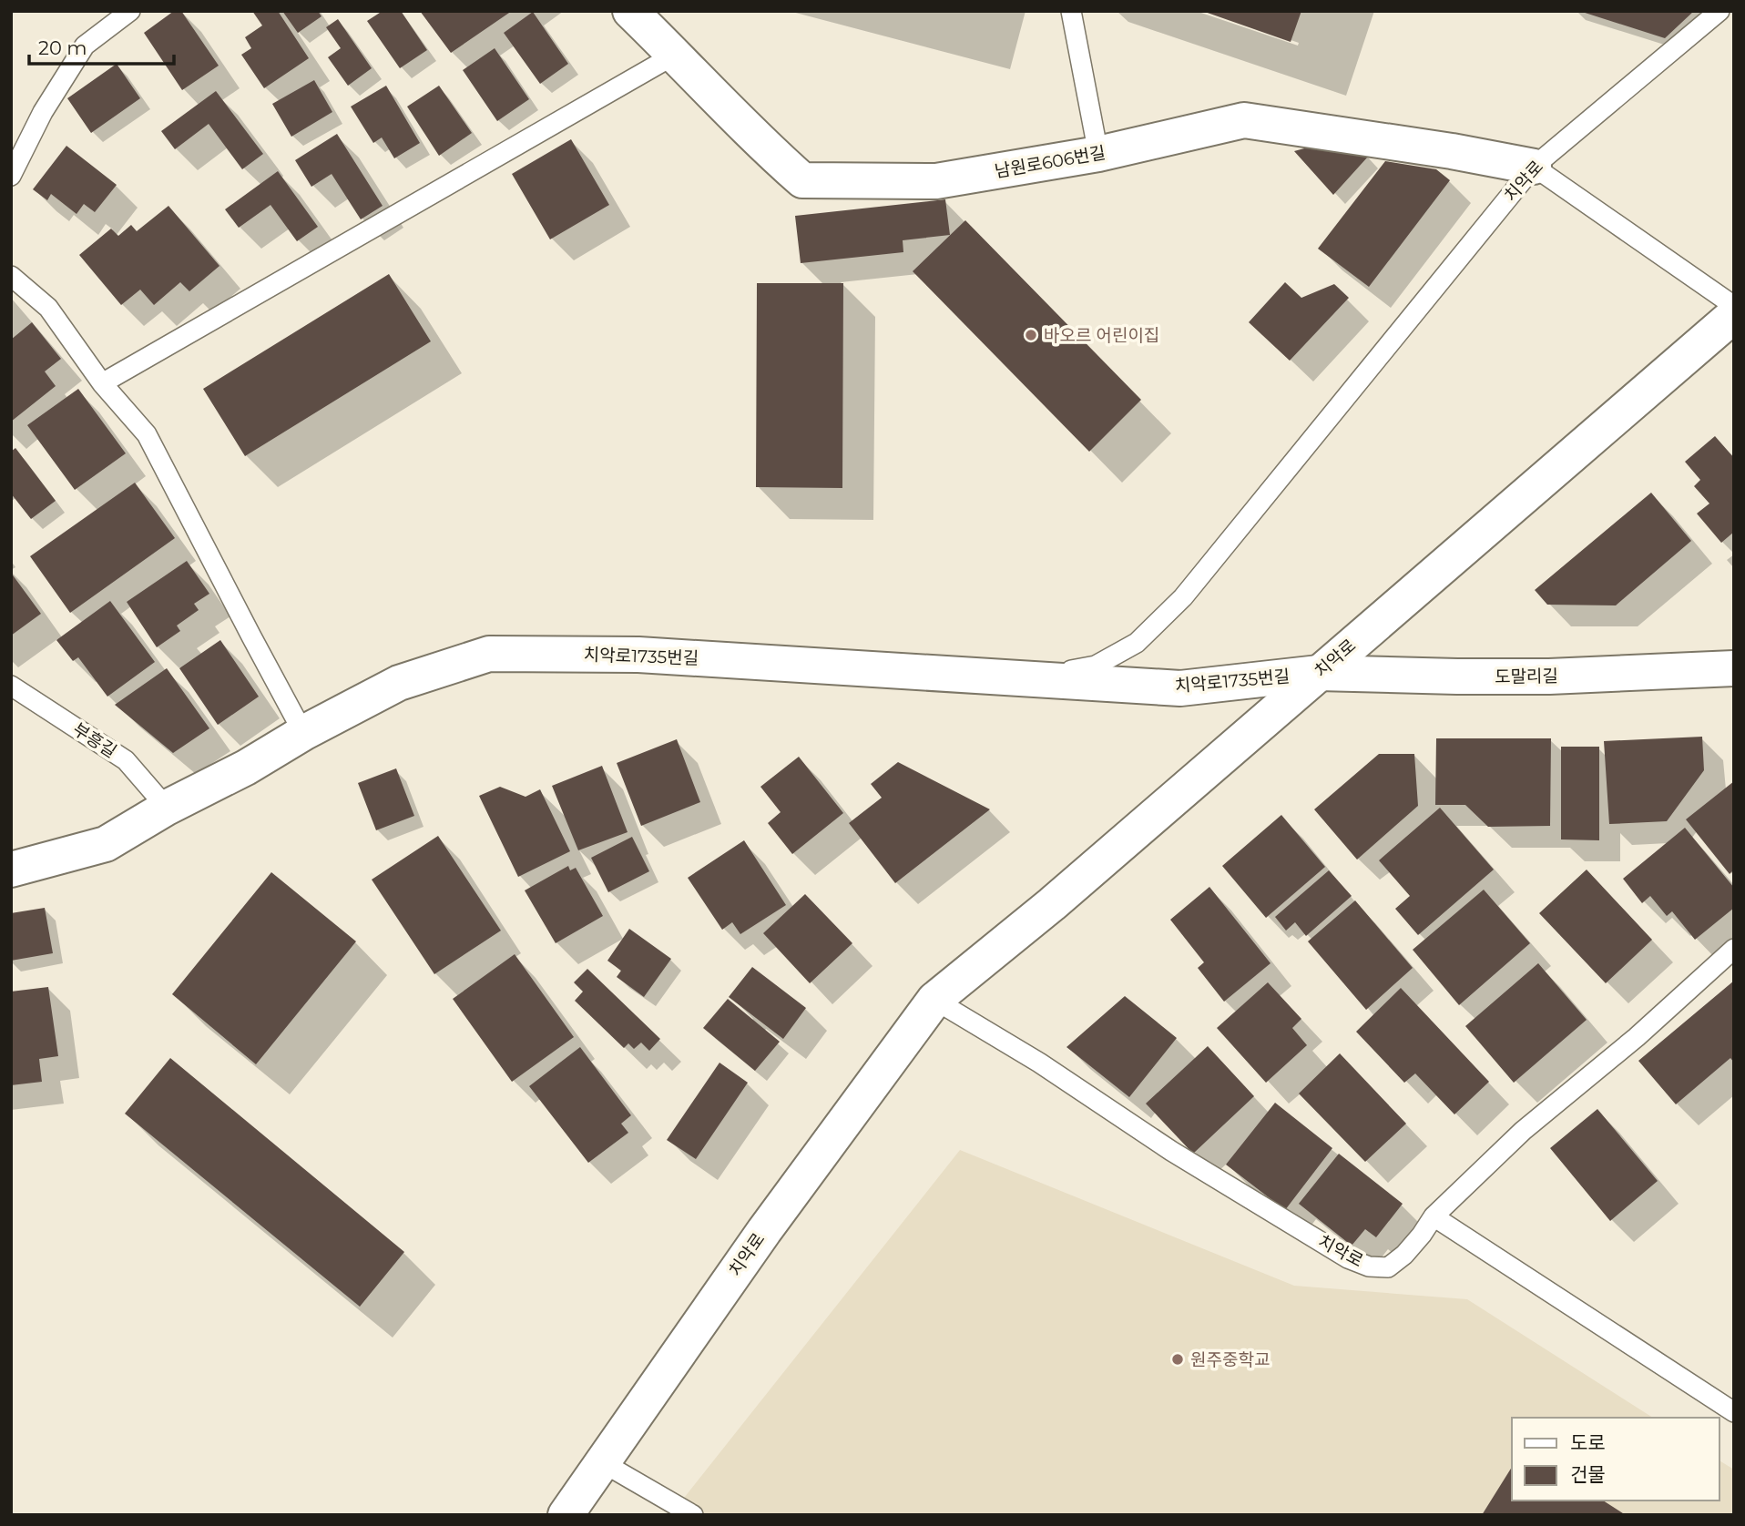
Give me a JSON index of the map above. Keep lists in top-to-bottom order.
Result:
{
  "streets": {
    "street": [
      "남원로606번길",
      "치악로",
      "치악로1735번길",
      "도말리길"
    ],
    "lane": ["부흥길"]
  },
  "crossings": [
    ["남원로606번길", "치악로"],
    ["치악로", "치악로1735번길"],
    ["치악로", "도말리길"],
    ["치악로1735번길", "도말리길"],
    ["치악로1735번길", "부흥길"]
  ],
  "places": ["바오르 어린이집", "원주중학교"],
  "legend": ["도로", "건물"],
  "scale_bar": "20 m"
}
